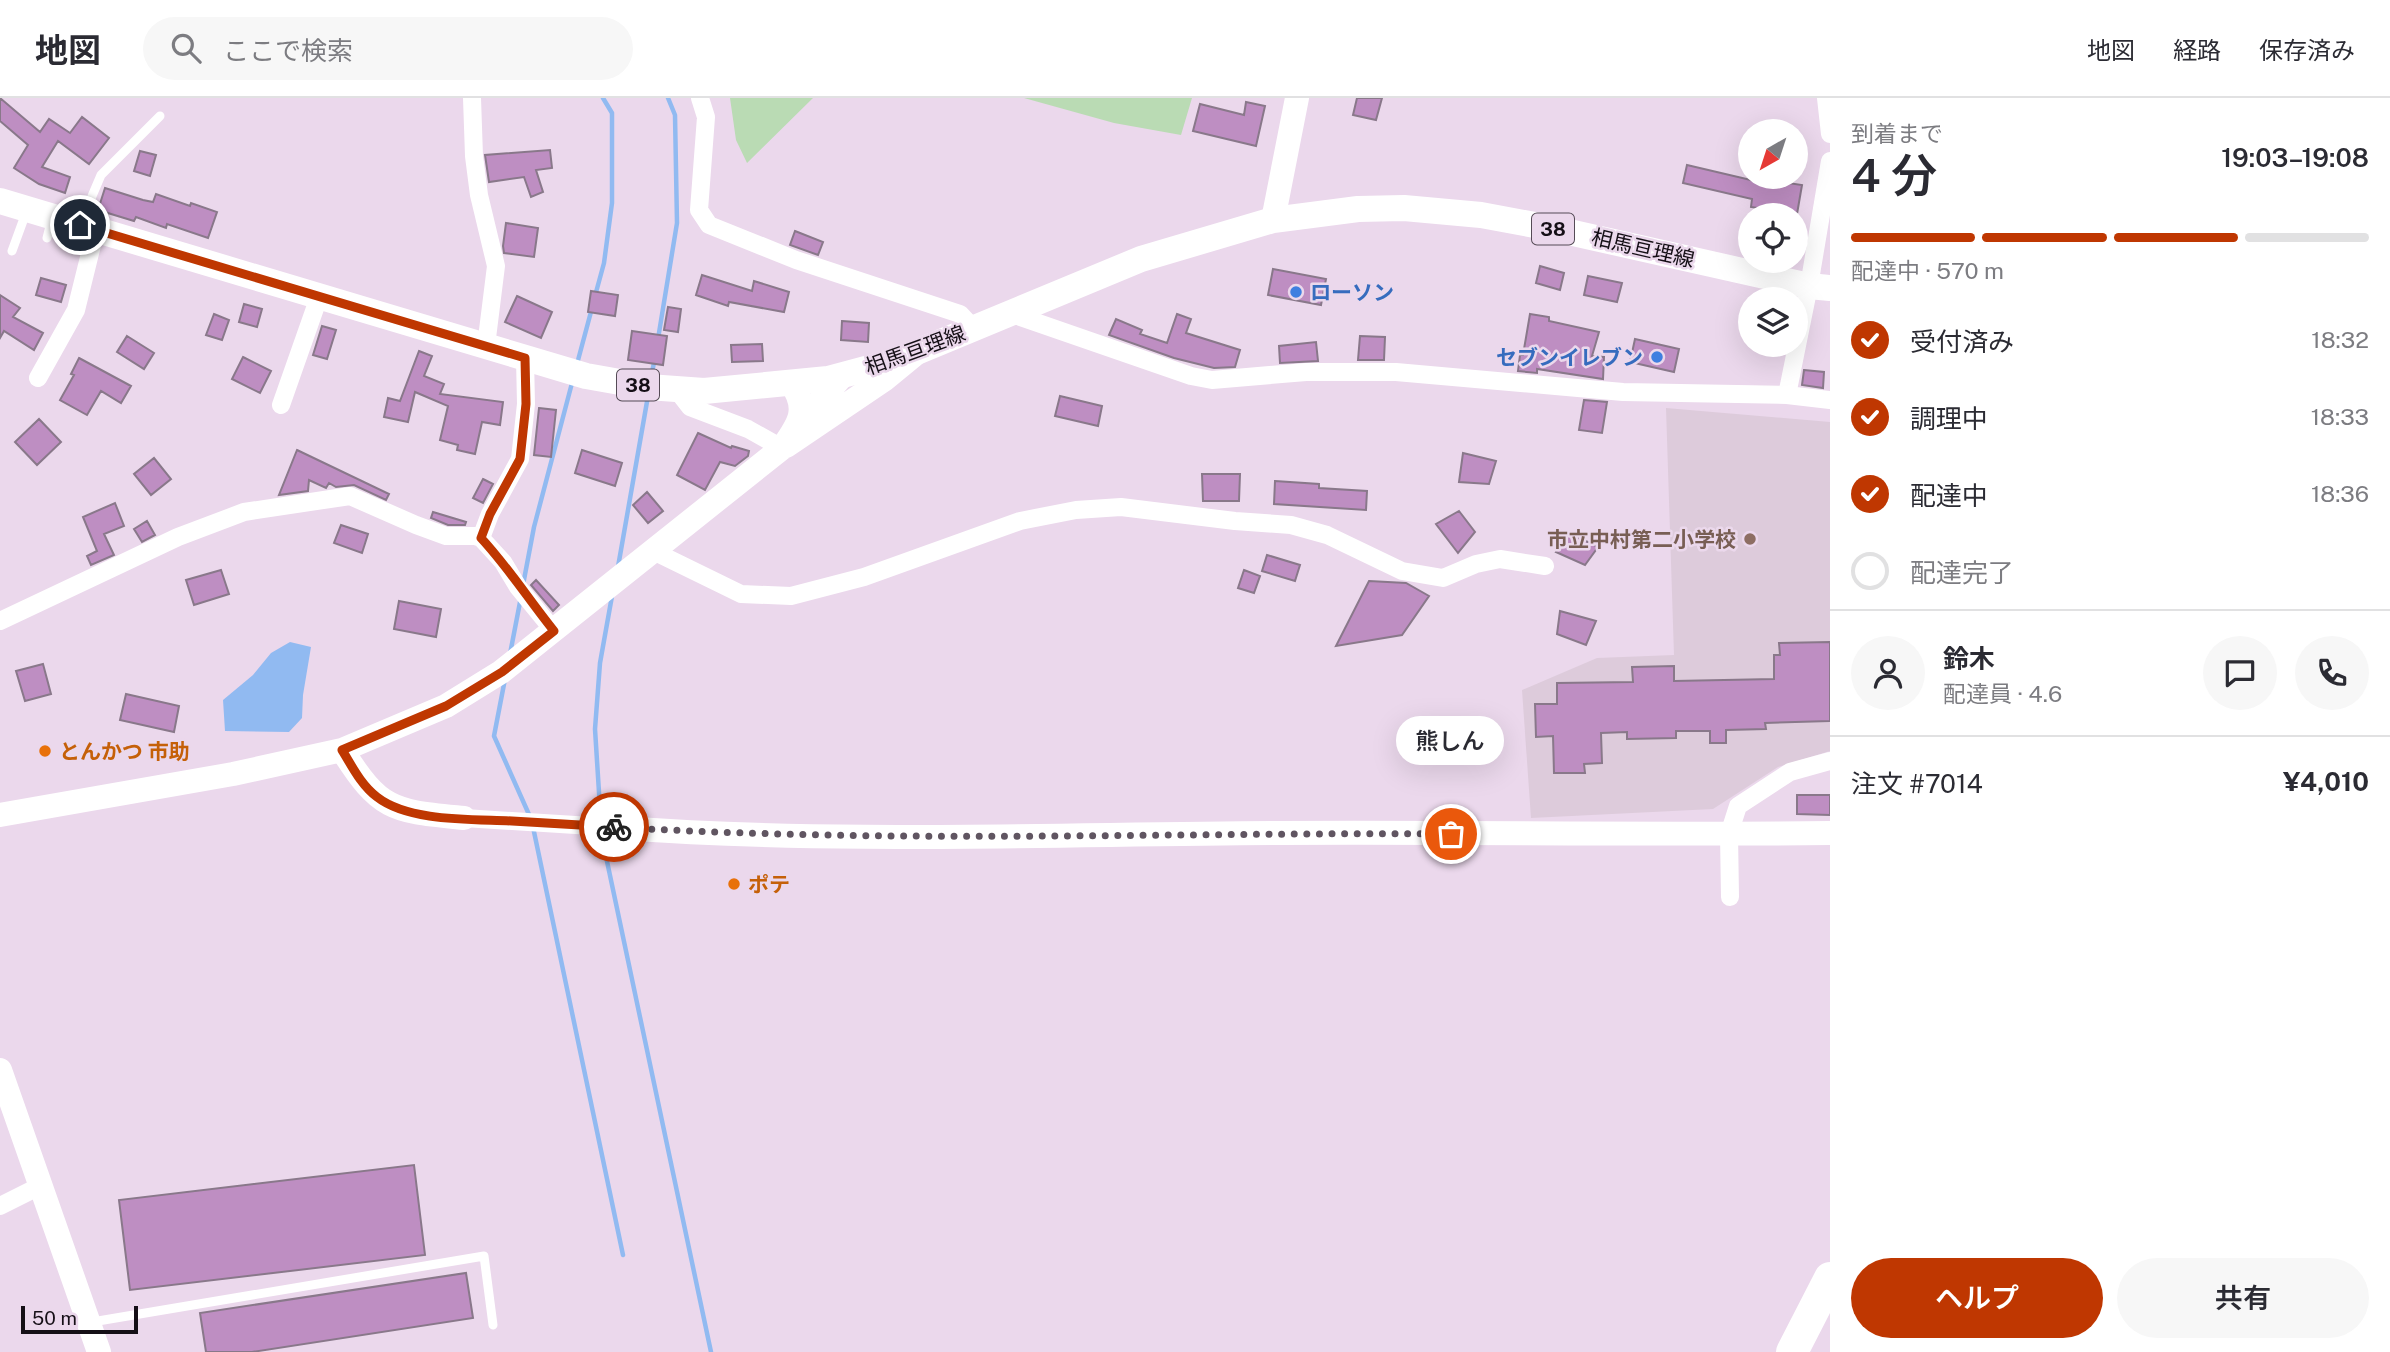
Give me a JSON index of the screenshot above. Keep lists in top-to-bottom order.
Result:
{
  "streets": {
    "main road": ["38", "相馬亘理線"]
  },
  "places": [
    "ローソン",
    "セブンイレブン",
    "市立中村第二小学校",
    "とんかつ 市助",
    "熊しん",
    "ポテ"
  ],
  "scale_bar": "50 m",
  "north": "bottom left",
  "page": {
    "header": "地図",
    "search": "ここで検索",
    "nav": ["地図", "経路", "保存済み"],
    "heading": ["4 分", "到着まで", "19:03–19:08"],
    "panel": [
      "鈴木",
      "配達員 · 4.6",
      "注文 #7014",
      "¥4,010"
    ],
    "bar": "配達中 · 570 m",
    "list": [
      ["受付済み", "18:32"],
      ["調理中", "18:33"],
      ["配達中", "18:36"],
      "配達完了"
    ],
    "bubble": "熊しん",
    "buttons": ["ヘルプ", "共有"],
    "scale": "50 m"
  }
}
